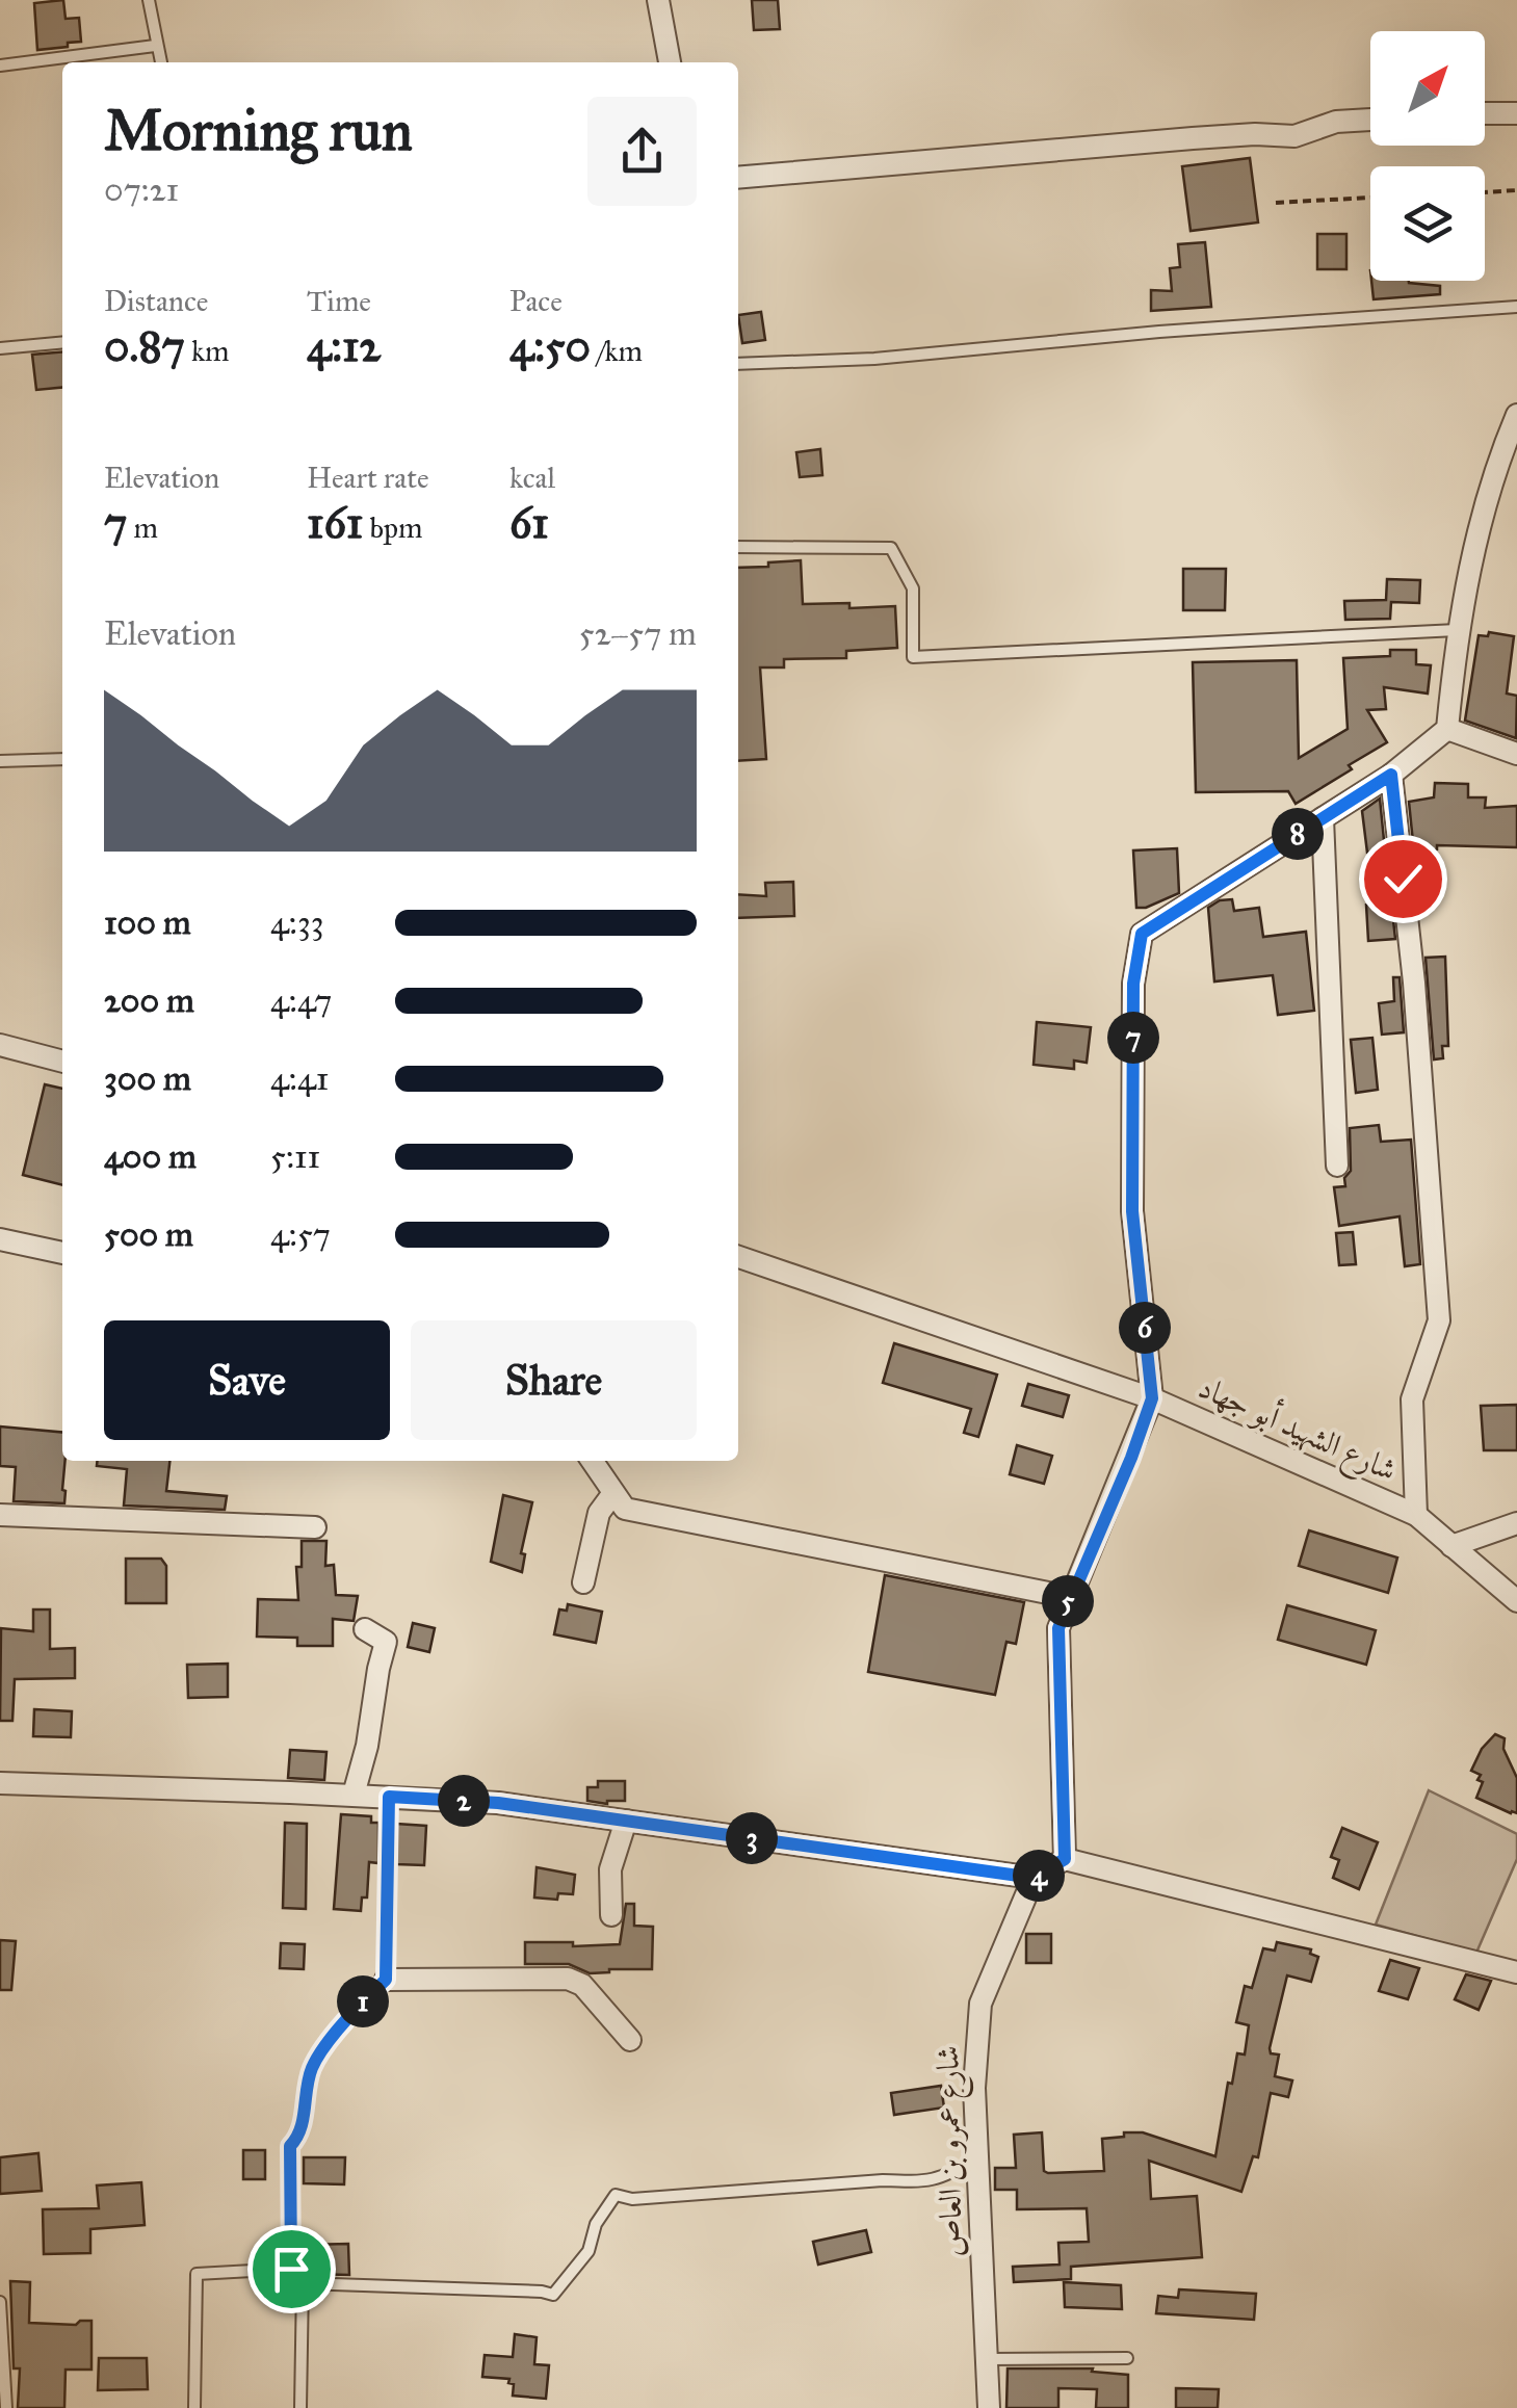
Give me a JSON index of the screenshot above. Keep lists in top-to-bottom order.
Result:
{
  "streets": {
    "street": ["شارع الشهيد أبو جهاد", "شارع عمرو بن العاص"]
  },
  "north": "top right",
  "page": {
    "heading": ["Morning run", "07:21"],
    "stats": [
      ["Distance", "0.87 km"],
      ["Time", "4:12"],
      ["Pace", "4:50 /km"],
      ["Elevation", "7 m"],
      ["Heart rate", "161 bpm"],
      ["kcal", "61"]
    ],
    "chart": ["Elevation", "52–57 m"],
    "pins": [
      "8",
      "7",
      "6",
      "5",
      "2",
      "3",
      "4",
      "1"
    ],
    "list": [
      {
        "name": "100 m",
        "note": "4:33"
      },
      {
        "name": "200 m",
        "note": "4:47"
      },
      {
        "name": "300 m",
        "note": "4:41"
      },
      {
        "name": "400 m",
        "note": "5:11"
      },
      {
        "name": "500 m",
        "note": "4:57"
      }
    ],
    "buttons": ["Save", "Share"]
  }
}
